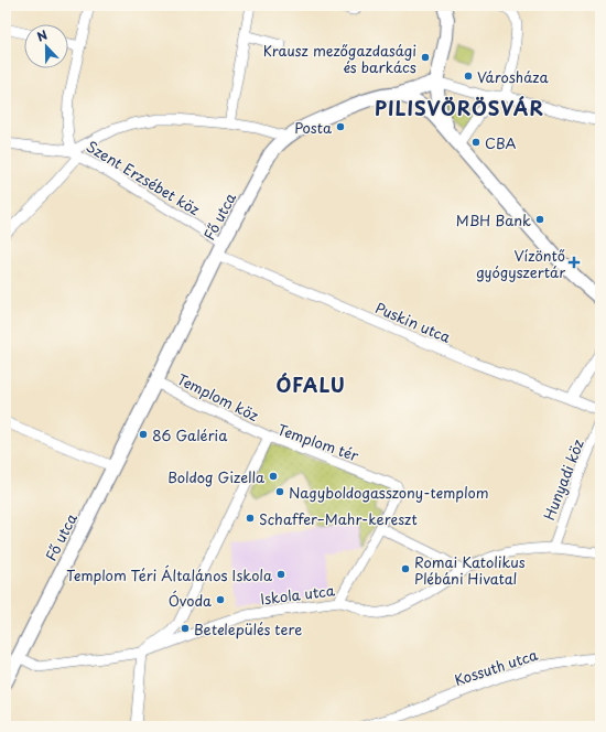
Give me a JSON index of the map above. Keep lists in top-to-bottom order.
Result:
{
  "streets": {
    "main road": ["Fő utca"],
    "street": [
      "Szent Erzsébet köz",
      "Puskin utca",
      "Templom köz",
      "Templom tér",
      "Hunyadi köz",
      "Iskola utca",
      "Kossuth utca"
    ]
  },
  "crossings": [
    ["Szent Erzsébet köz", "Fő utca"],
    ["Fő utca", "Puskin utca"],
    ["Fő utca", "Templom köz"],
    ["Fő utca", "Iskola utca"],
    ["Templom köz", "Templom tér"],
    ["Templom tér", "Iskola utca"],
    ["Hunyadi köz", "Iskola utca"]
  ],
  "districts": ["PILISVÖRÖSVÁR", "ÓFALU"],
  "places": {
    "other": [
      "Krausz mezőgazdasági és barkács",
      "Városháza",
      "Posta",
      "CBA",
      "MBH Bank",
      "86 Galéria",
      "Boldog Gizella",
      "Nagyboldogasszony-templom",
      "Schaffer–Mahr-kereszt",
      "Romai Katolikus Plébáni Hivatal",
      "Templom Téri Általános Iskola",
      "Óvoda",
      "Betelepülés tere"
    ],
    "health": ["Vízöntő gyógyszertár"]
  },
  "north": "top"
}
